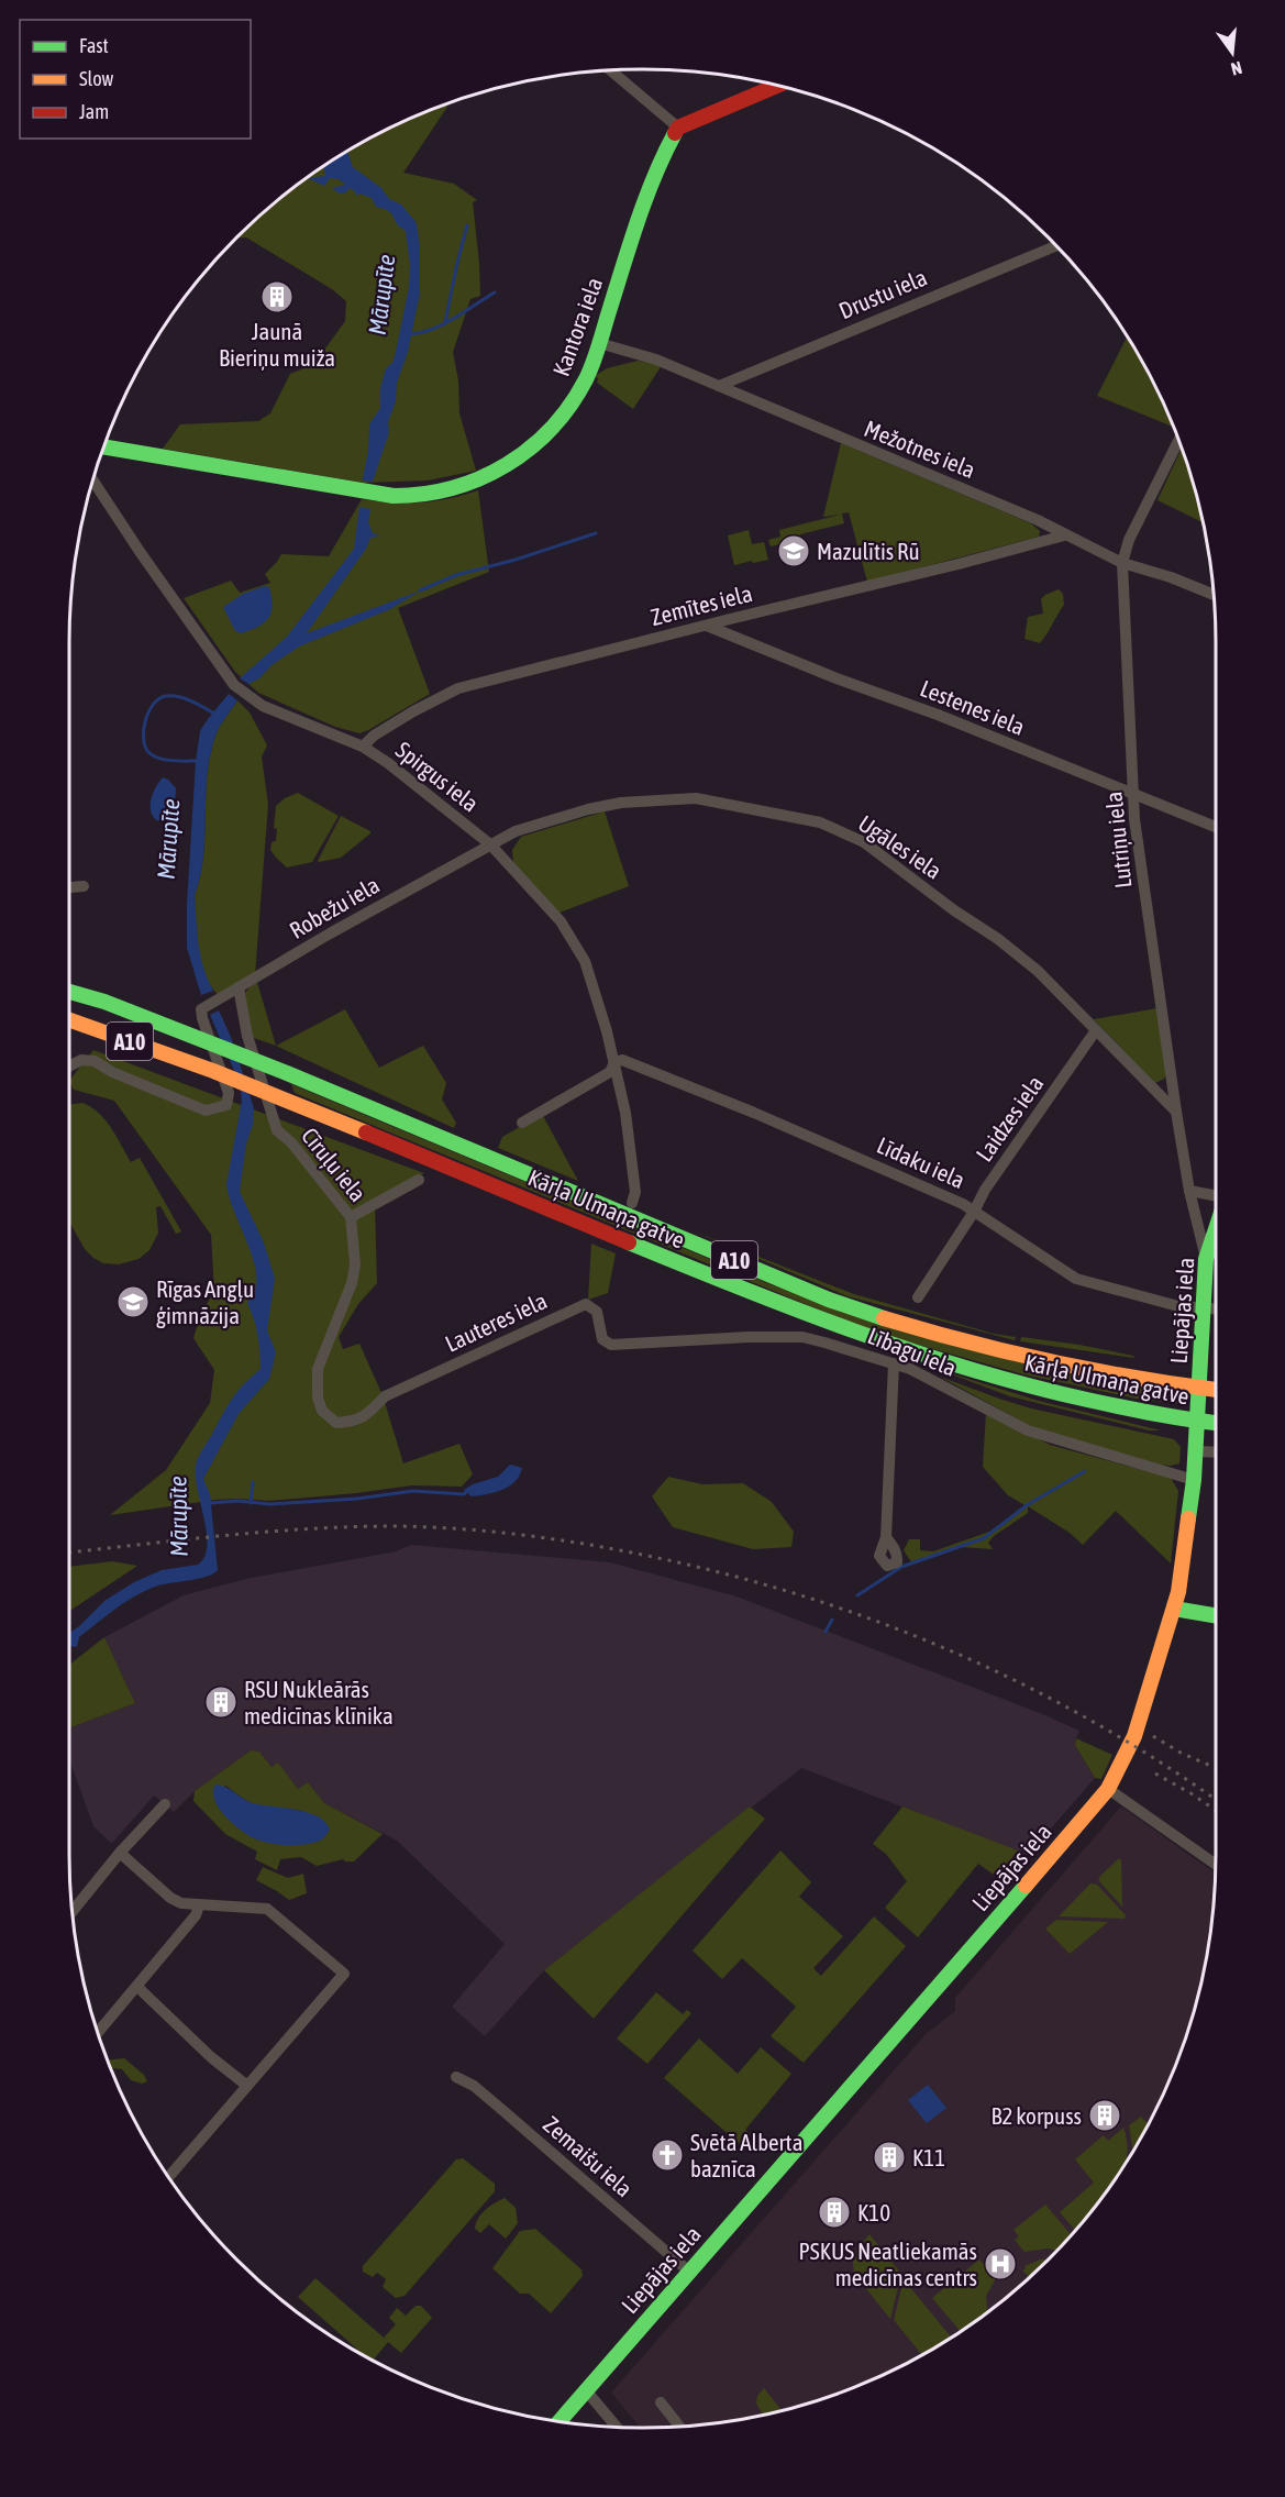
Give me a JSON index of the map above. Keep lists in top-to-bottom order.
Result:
{
  "streets": {
    "main road": [
      "Kantora iela",
      "A10",
      "Kārļa Ulmaņa gatve",
      "Liepājas iela"
    ],
    "street": [
      "Drustu iela",
      "Mežotnes iela",
      "Zemītes iela",
      "Lestenes iela",
      "Spirgus iela",
      "Lutriņu iela",
      "Ugāles iela",
      "Robežu iela",
      "Laidzes iela",
      "Līdaku iela",
      "Cīruļu iela",
      "Lauteres iela",
      "Lībagu iela",
      "Zemaišu iela"
    ]
  },
  "crossings": [
    ["Drustu iela", "Mežotnes iela"],
    ["Kantora iela", "Mežotnes iela"],
    ["Mežotnes iela", "Zemītes iela"],
    ["Mežotnes iela", "Lutriņu iela"],
    ["Zemītes iela", "Lestenes iela"],
    ["Zemītes iela", "Spirgus iela"],
    ["Lestenes iela", "Lutriņu iela"],
    ["Spirgus iela", "Ugāles iela"],
    ["Spirgus iela", "Robežu iela"],
    ["Spirgus iela", "Līdaku iela"],
    ["Lutriņu iela", "Ugāles iela"],
    ["Lutriņu iela", "Liepājas iela"],
    ["Ugāles iela", "Robežu iela"],
    ["Ugāles iela", "Laidzes iela"],
    ["Robežu iela", "Cīruļu iela"],
    ["Laidzes iela", "Līdaku iela"],
    ["Līdaku iela", "Liepājas iela"],
    ["Cīruļu iela", "Lauteres iela"],
    ["Kārļa Ulmaņa gatve", "Liepājas iela"],
    ["Liepājas iela", "Lībagu iela"],
    ["Liepājas iela", "Zemaišu iela"],
    ["Lauteres iela", "Lībagu iela"]
  ],
  "water": ["Mārupīte"],
  "places": {
    "building": [
      "Jaunā Bieriņu muiža",
      "RSU Nukleārās medicīnas klīnika",
      "B2 korpuss",
      "K11",
      "K10"
    ],
    "school or university": ["Mazulītis Rū", "Rīgas Angļu ģimnāzija"],
    "church": ["Svētā Alberta baznīca"],
    "hospital": ["PSKUS Neatliekamās medicīnas centrs"]
  },
  "legend": ["Fast", "Slow", "Jam"],
  "north": "bottom"
}
